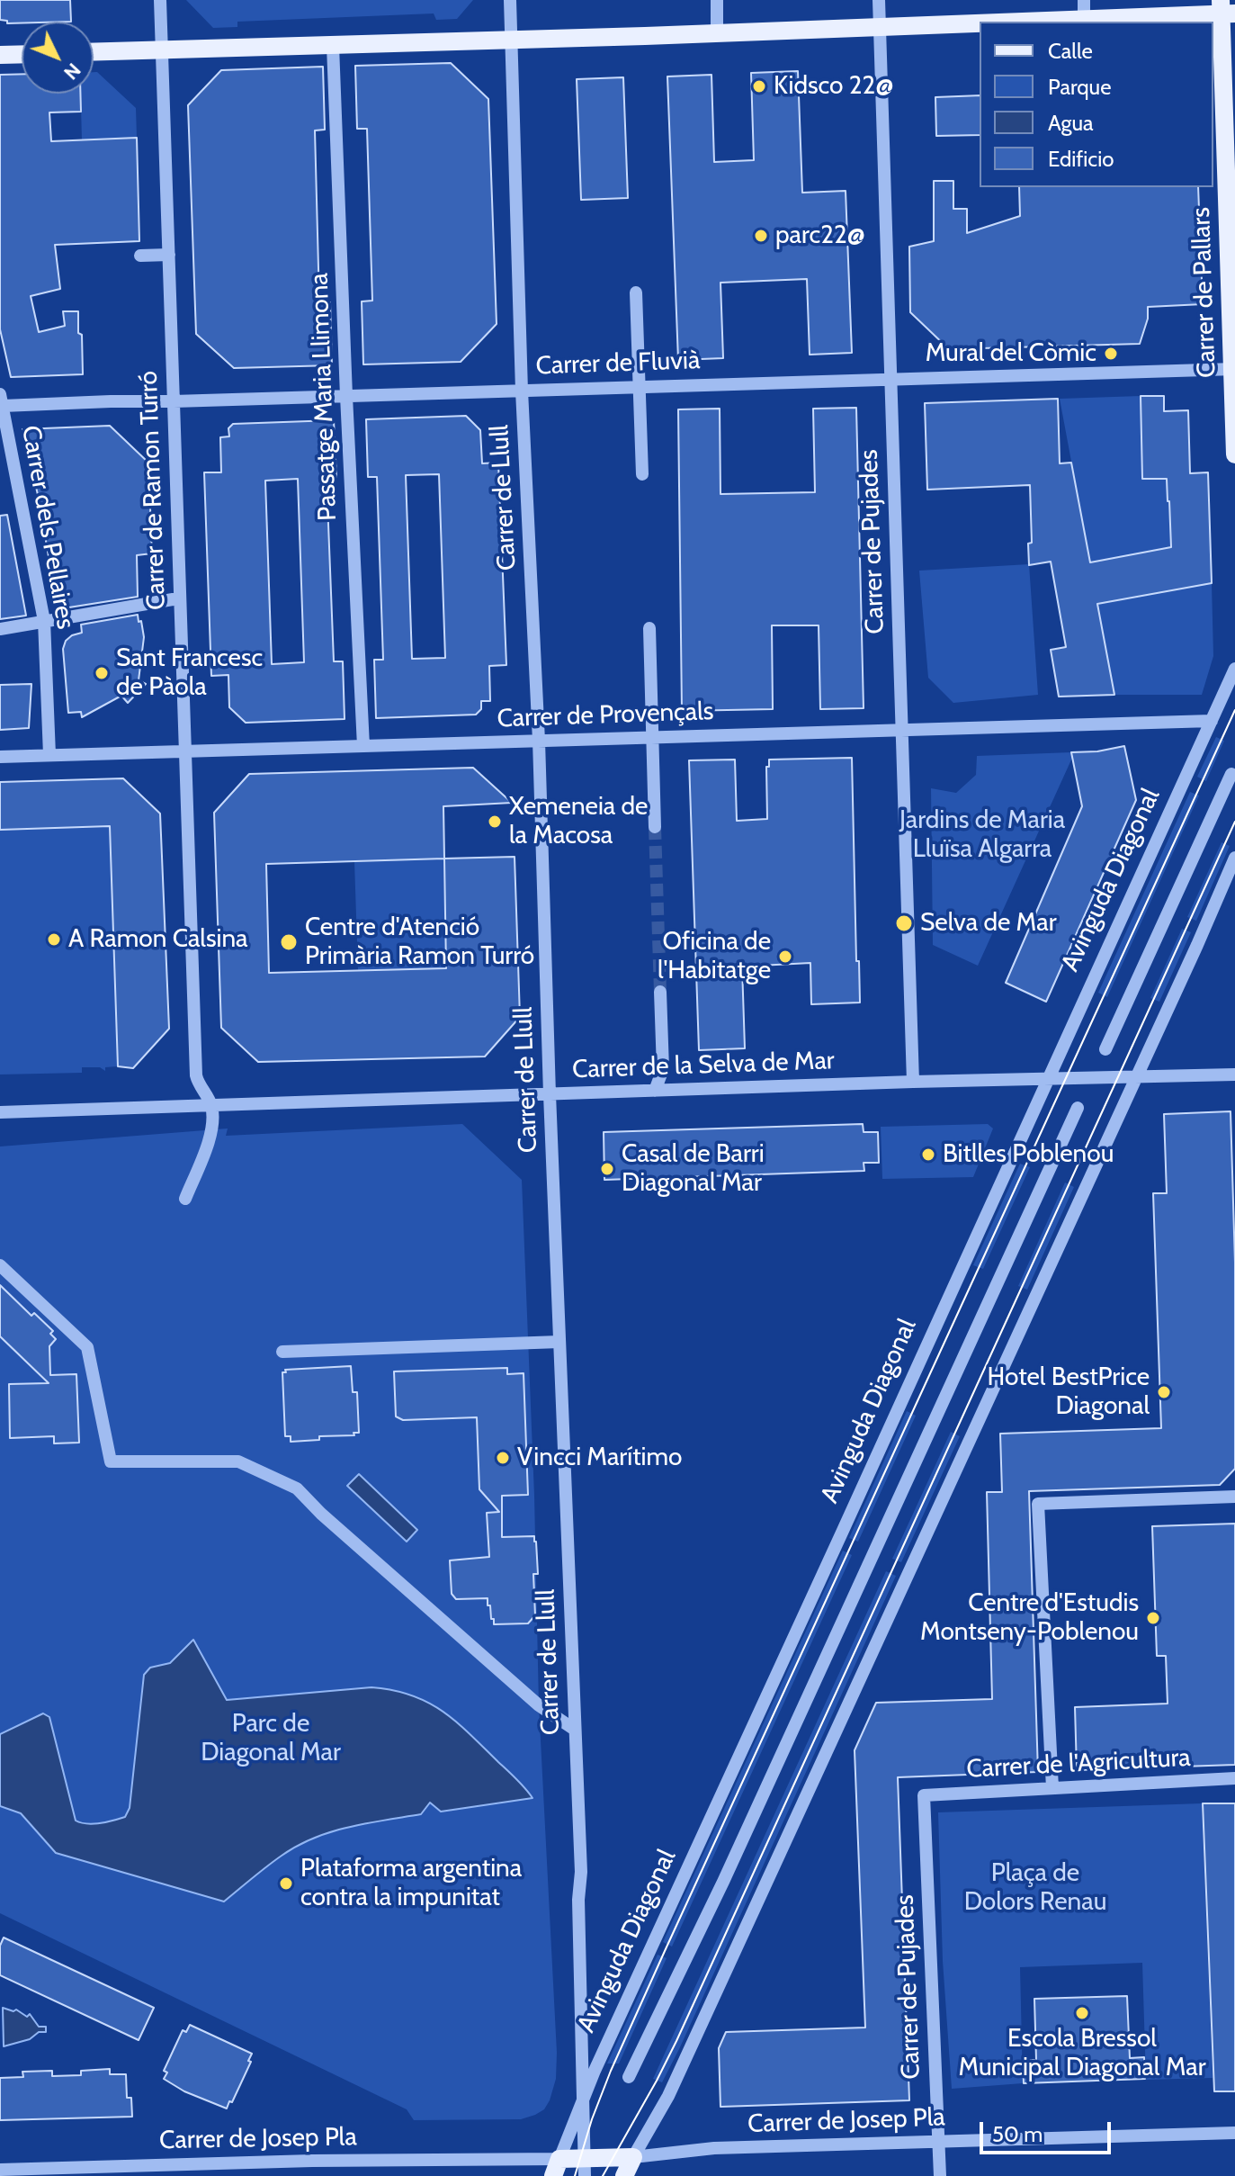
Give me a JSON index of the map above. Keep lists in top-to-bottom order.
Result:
{
  "streets": {
    "main road": ["Carrer de Pallars"],
    "street": [
      "Carrer de Fluvià",
      "Passatge Maria Llimona",
      "Carrer de Ramon Turró",
      "Carrer de Llull",
      "Carrer dels Pellaires",
      "Carrer de Pujades",
      "Carrer de Provençals",
      "Avinguda Diagonal",
      "Carrer de la Selva de Mar",
      "Carrer de l'Agricultura",
      "Carrer de Josep Pla"
    ]
  },
  "crossings": [
    ["Carrer de Pallars", "Carrer de Fluvià"],
    ["Carrer de Fluvià", "Passatge Maria Llimona"],
    ["Carrer de Fluvià", "Carrer de Ramon Turró"],
    ["Carrer de Fluvià", "Carrer de Llull"],
    ["Carrer de Fluvià", "Carrer dels Pellaires"],
    ["Carrer de Fluvià", "Carrer de Pujades"],
    ["Passatge Maria Llimona", "Carrer de Provençals"],
    ["Carrer de Ramon Turró", "Carrer de Provençals"],
    ["Carrer de Ramon Turró", "Carrer de la Selva de Mar"],
    ["Carrer de Llull", "Carrer de Provençals"],
    ["Carrer de Llull", "Avinguda Diagonal"],
    ["Carrer de Llull", "Carrer de la Selva de Mar"],
    ["Carrer dels Pellaires", "Carrer de Provençals"],
    ["Carrer de Pujades", "Carrer de Provençals"],
    ["Carrer de Pujades", "Carrer de la Selva de Mar"],
    ["Carrer de Pujades", "Carrer de l'Agricultura"],
    ["Carrer de Pujades", "Carrer de Josep Pla"],
    ["Carrer de Provençals", "Avinguda Diagonal"],
    ["Avinguda Diagonal", "Carrer de la Selva de Mar"],
    ["Avinguda Diagonal", "Carrer de Josep Pla"]
  ],
  "parks": ["Jardins de Maria Lluïsa Algarra", "Parc de Diagonal Mar", "Plaça de Dolors Renau"],
  "places": [
    "Kidsco 22@",
    "parc22@",
    "Mural del Còmic",
    "Sant Francesc de Pàola",
    "Xemeneia de la Macosa",
    "Selva de Mar",
    "A Ramon Calsina",
    "Centre d'Atenció Primària Ramon Turró",
    "Oficina de l'Habitatge",
    "Bitlles Poblenou",
    "Casal de Barri Diagonal Mar",
    "Hotel BestPrice Diagonal",
    "Vincci Marítimo",
    "Centre d'Estudis Montseny-Poblenou",
    "Plataforma argentina contra la impunitat",
    "Escola Bressol Municipal Diagonal Mar"
  ],
  "legend": [
    "Calle",
    "Parque",
    "Agua",
    "Edificio"
  ],
  "scale_bar": "50 m",
  "north": "bottom right"
}
